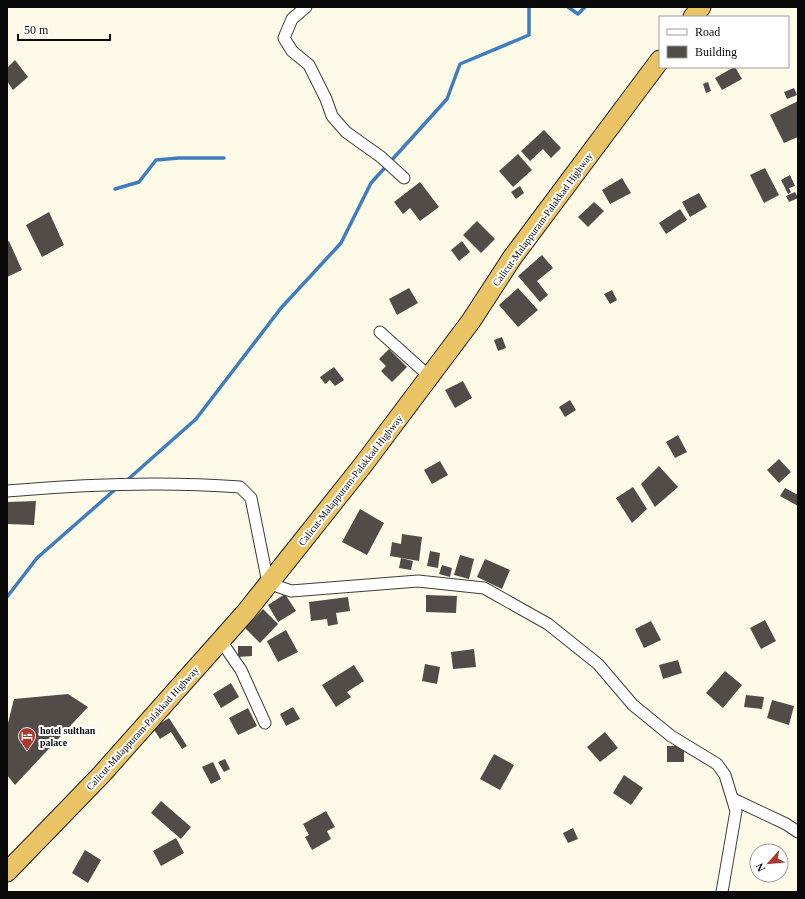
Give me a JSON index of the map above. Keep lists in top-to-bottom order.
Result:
{
  "streets": {
    "highway": ["Calicut-Malappuram-Palakkad Highway"]
  },
  "places": {
    "hotel": ["hotel sulthan palace"]
  },
  "legend": ["Road", "Building"],
  "scale_bar": "50 m",
  "north": "bottom left"
}
